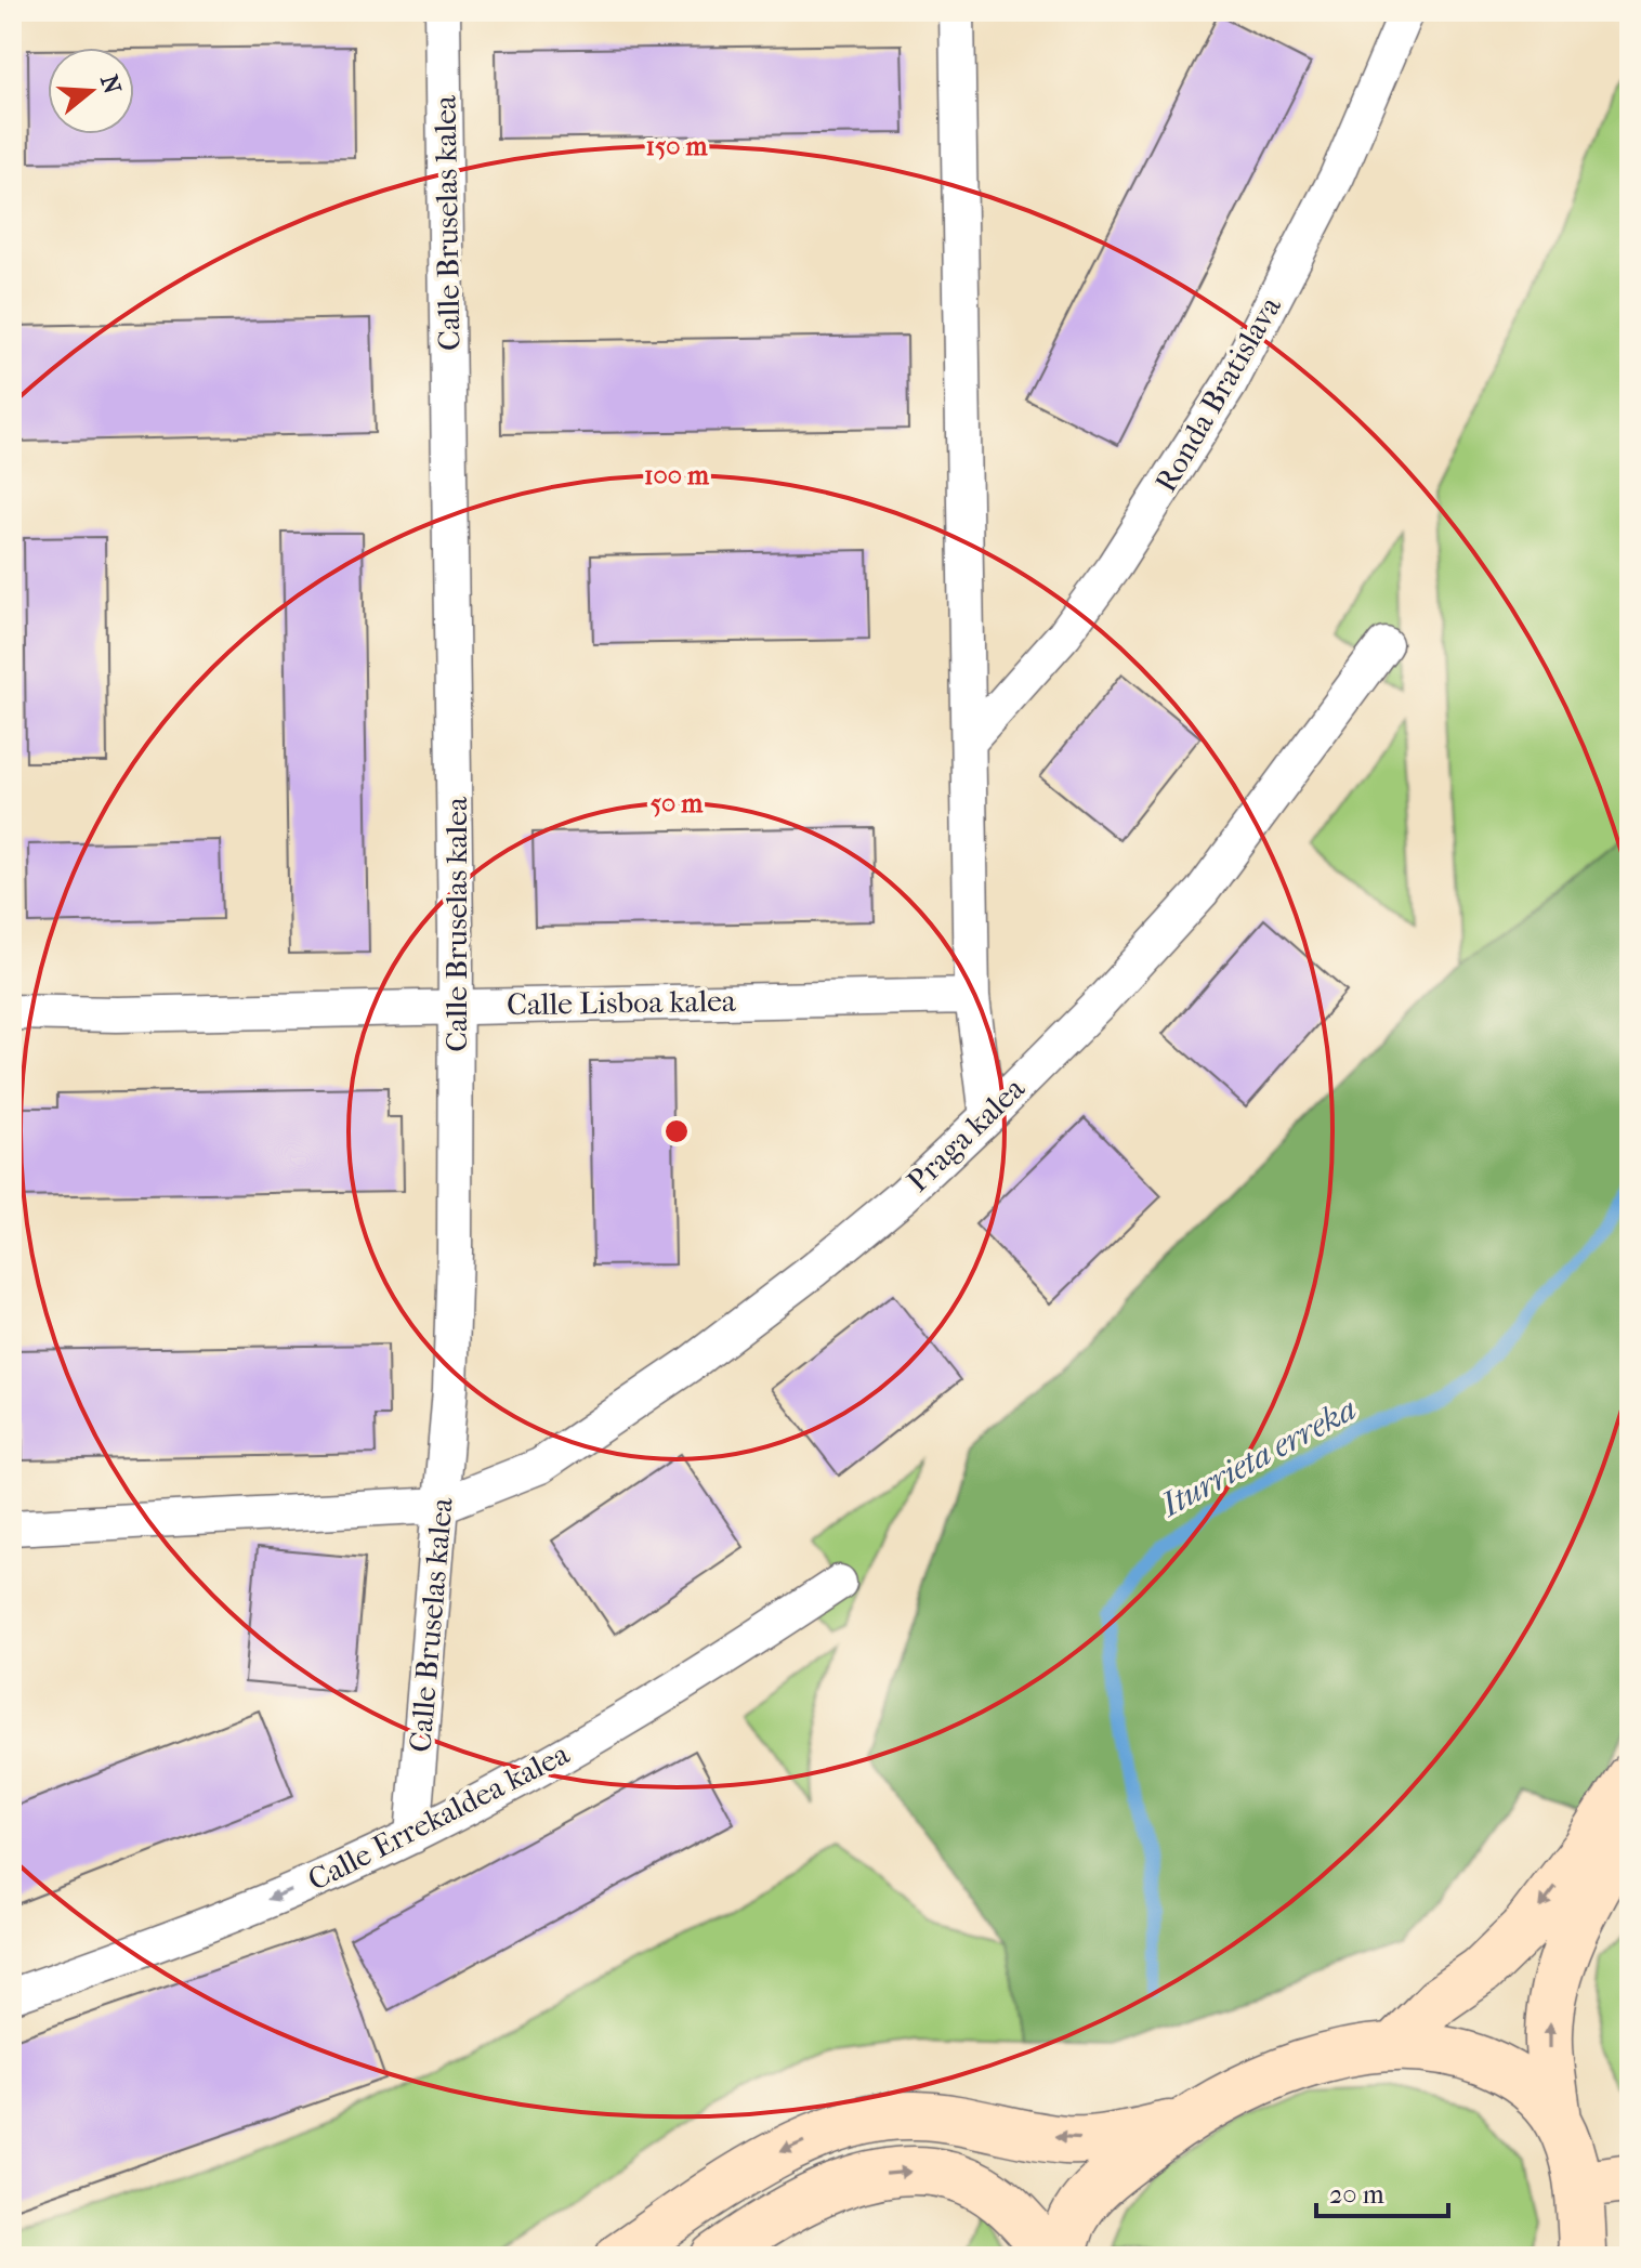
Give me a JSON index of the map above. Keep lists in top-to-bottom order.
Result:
{
  "streets": {
    "street": [
      "Calle Bruselas kalea",
      "Ronda Bratislava",
      "Calle Lisboa kalea",
      "Praga kalea",
      "Calle Errekaldea kalea"
    ]
  },
  "crossings": [
    ["Calle Bruselas kalea", "Calle Lisboa kalea"],
    ["Calle Bruselas kalea", "Praga kalea"],
    ["Calle Bruselas kalea", "Calle Errekaldea kalea"]
  ],
  "one_way": ["Calle Errekaldea kalea"],
  "water": ["Iturrieta erreka"],
  "scale_bar": "20 m",
  "north": "right",
  "rings": ["150 m", "100 m", "50 m"]
}
